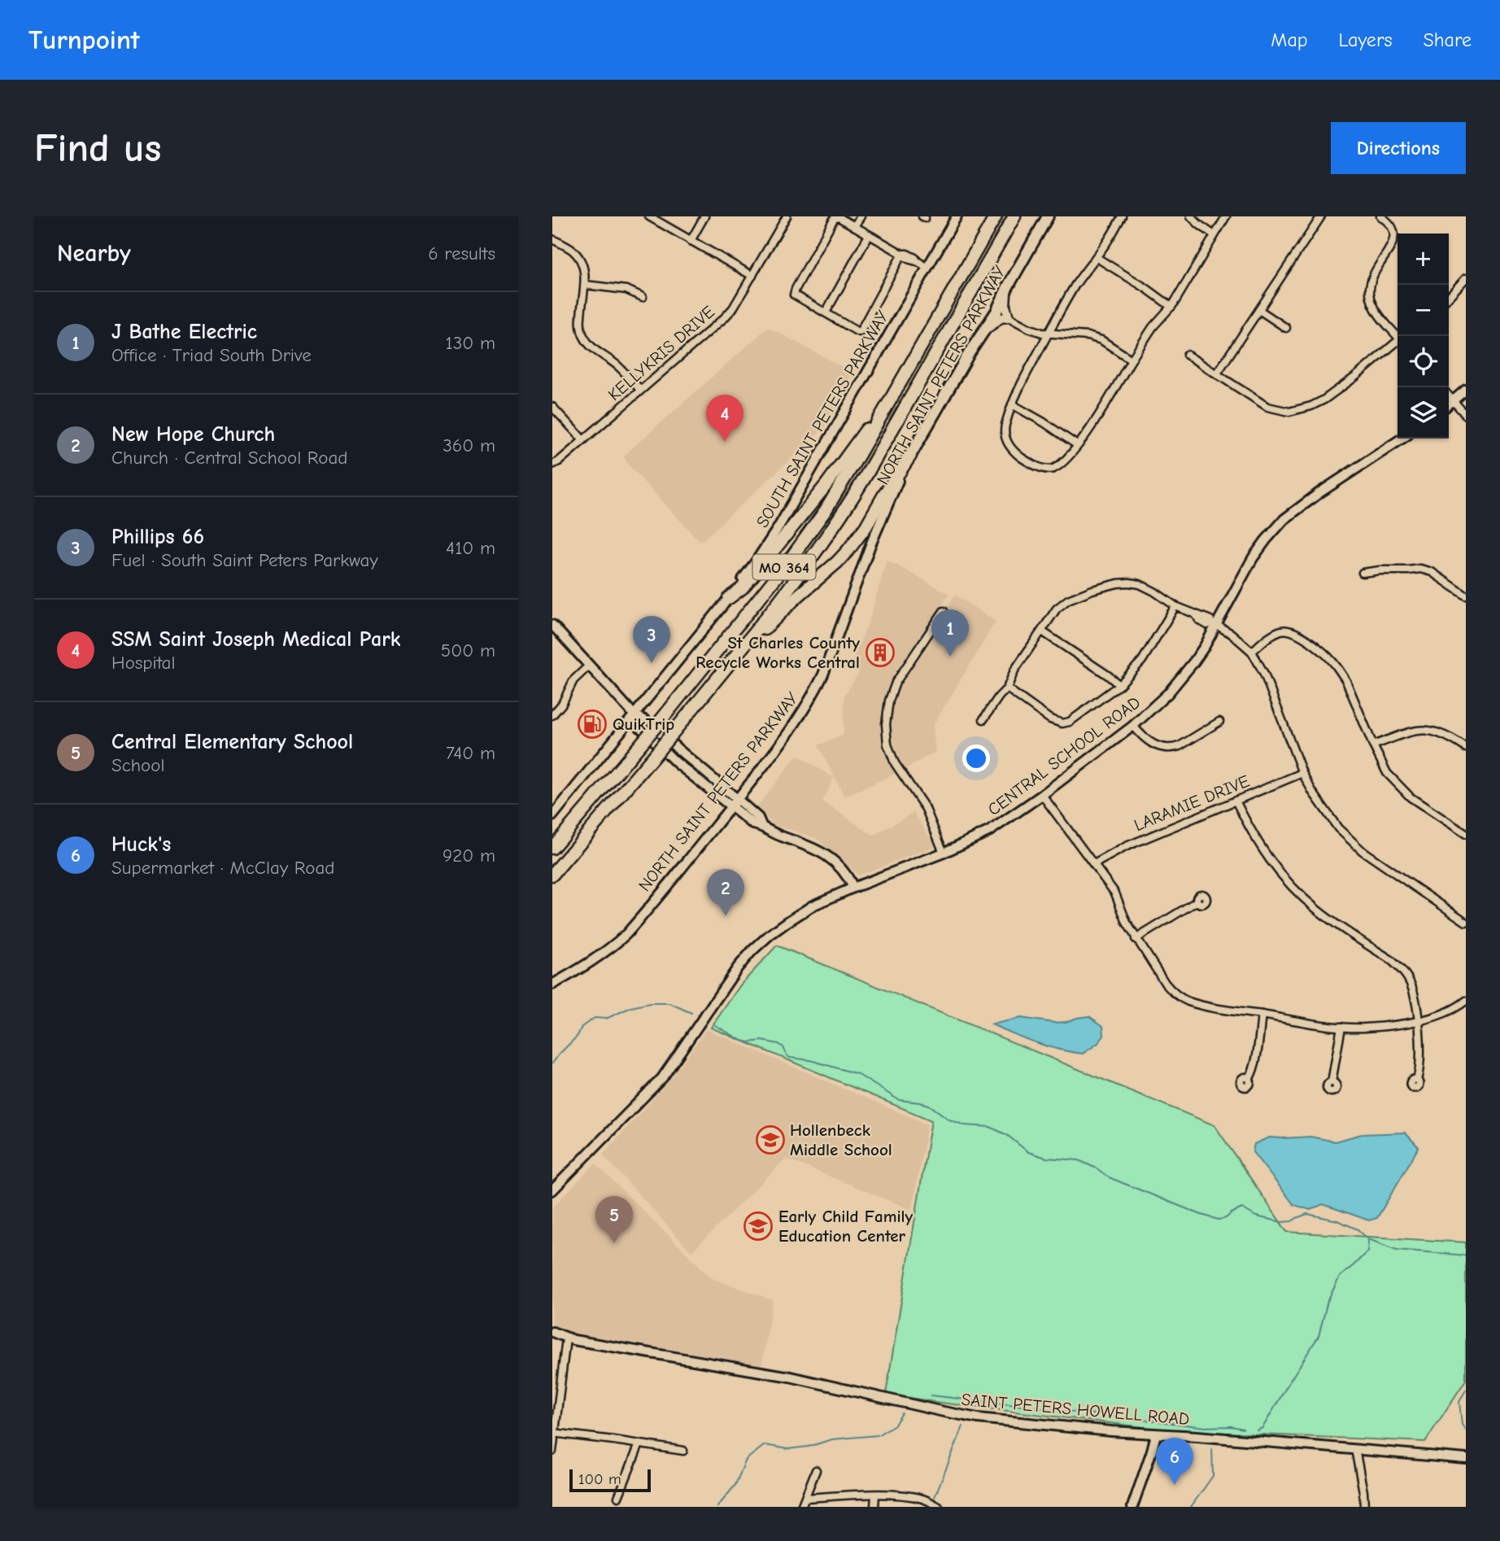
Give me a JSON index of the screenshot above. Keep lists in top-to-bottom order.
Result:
{
  "streets": {
    "highway": ["MO 364"],
    "main road": [
      "NORTH SAINT PETERS PARKWAY",
      "SOUTH SAINT PETERS PARKWAY",
      "CENTRAL SCHOOL ROAD",
      "SAINT PETERS HOWELL ROAD"
    ],
    "street": ["KELLYKRIS DRIVE", "LARAMIE DRIVE"]
  },
  "places": {
    "building": ["St Charles County Recycle Works Central"],
    "fuel station": ["QuikTrip"],
    "school or university": ["Hollenbeck Middle School", "Early Child Family Education Center"]
  },
  "scale_bar": "100 m",
  "page": {
    "header": "Turnpoint",
    "nav": ["Map", "Layers", "Share"],
    "buttons": "Directions",
    "title": "Find us",
    "heading": ["Nearby", "6 results"],
    "map_buttons": ["+", "−"],
    "list": [
      {
        "mark": "1",
        "name": "J Bathe Electric",
        "note": "Office · Triad South Drive",
        "value": "130 m"
      },
      {
        "mark": "2",
        "name": "New Hope Church",
        "note": "Church · Central School Road",
        "value": "360 m"
      },
      {
        "mark": "3",
        "name": "Phillips 66",
        "note": "Fuel · South Saint Peters Parkway",
        "value": "410 m"
      },
      {
        "mark": "4",
        "name": "SSM Saint Joseph Medical Park",
        "note": "Hospital",
        "value": "500 m"
      },
      {
        "mark": "5",
        "name": "Central Elementary School",
        "note": "School",
        "value": "740 m"
      },
      {
        "mark": "6",
        "name": "Huck's",
        "note": "Supermarket · McClay Road",
        "value": "920 m"
      }
    ],
    "pins": [
      "4",
      "1",
      "3",
      "2",
      "5",
      "6"
    ],
    "scale": "100 m"
  }
}
